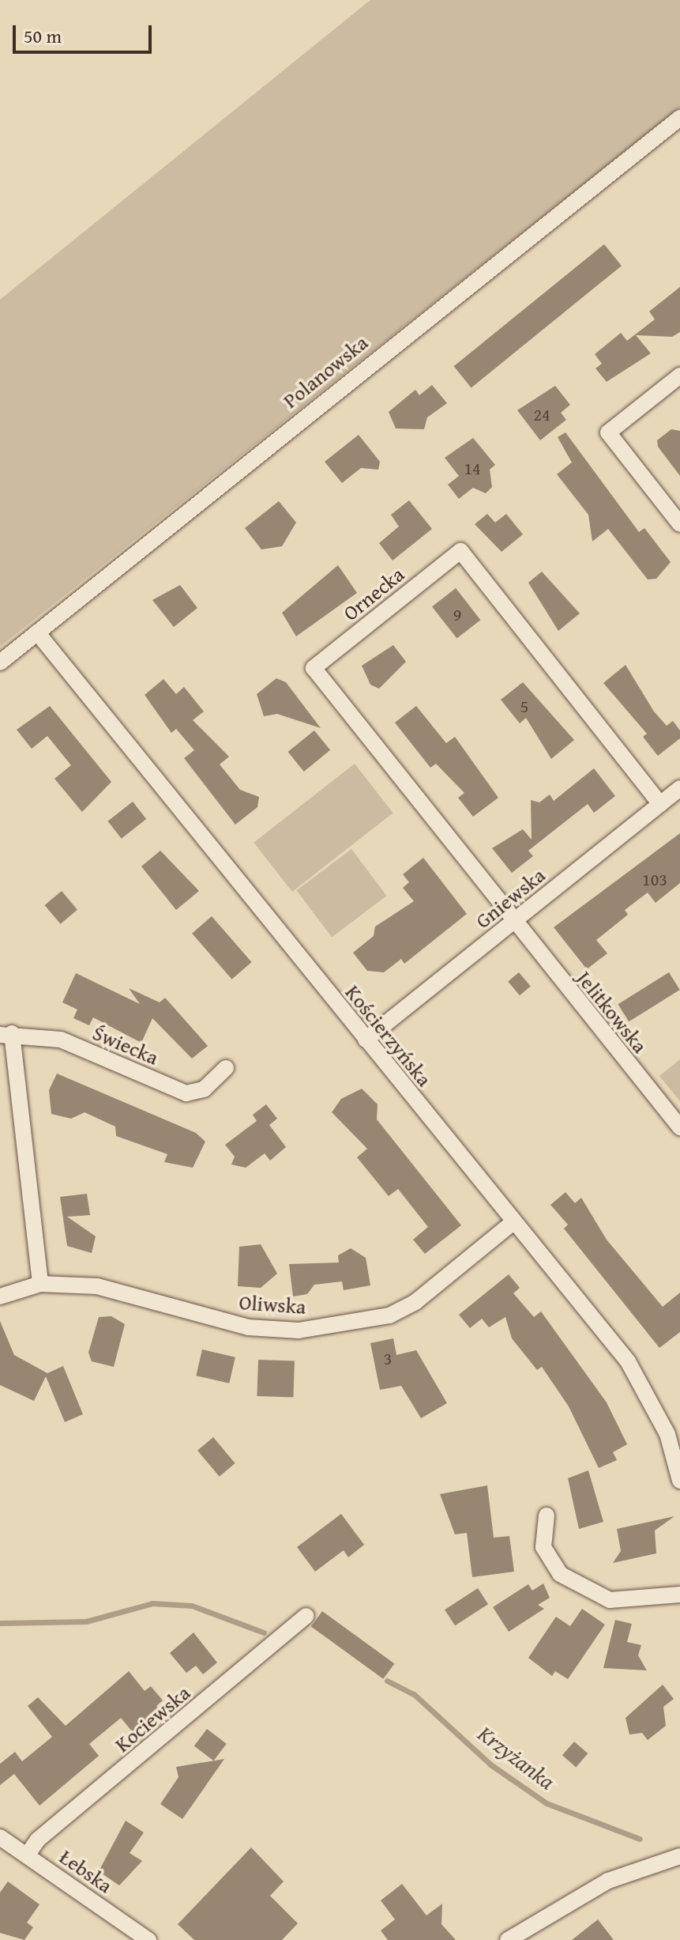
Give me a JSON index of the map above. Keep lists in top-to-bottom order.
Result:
{
  "streets": {
    "street": [
      "Polanowska",
      "Ornecka",
      "Gniewska",
      "Jelitkowska",
      "Kościerzyńska",
      "Świecka",
      "Oliwska",
      "Kociewska",
      "Łebska"
    ]
  },
  "crossings": [
    ["Polanowska", "Kościerzyńska"],
    ["Ornecka", "Gniewska"],
    ["Ornecka", "Jelitkowska"],
    ["Gniewska", "Jelitkowska"],
    ["Gniewska", "Kościerzyńska"],
    ["Kościerzyńska", "Oliwska"],
    ["Kociewska", "Łebska"]
  ],
  "water": ["Krzyżanka"],
  "house_numbers": [
    "24",
    "14",
    "9",
    "5",
    "103",
    "3"
  ],
  "scale_bar": "50 m"
}
